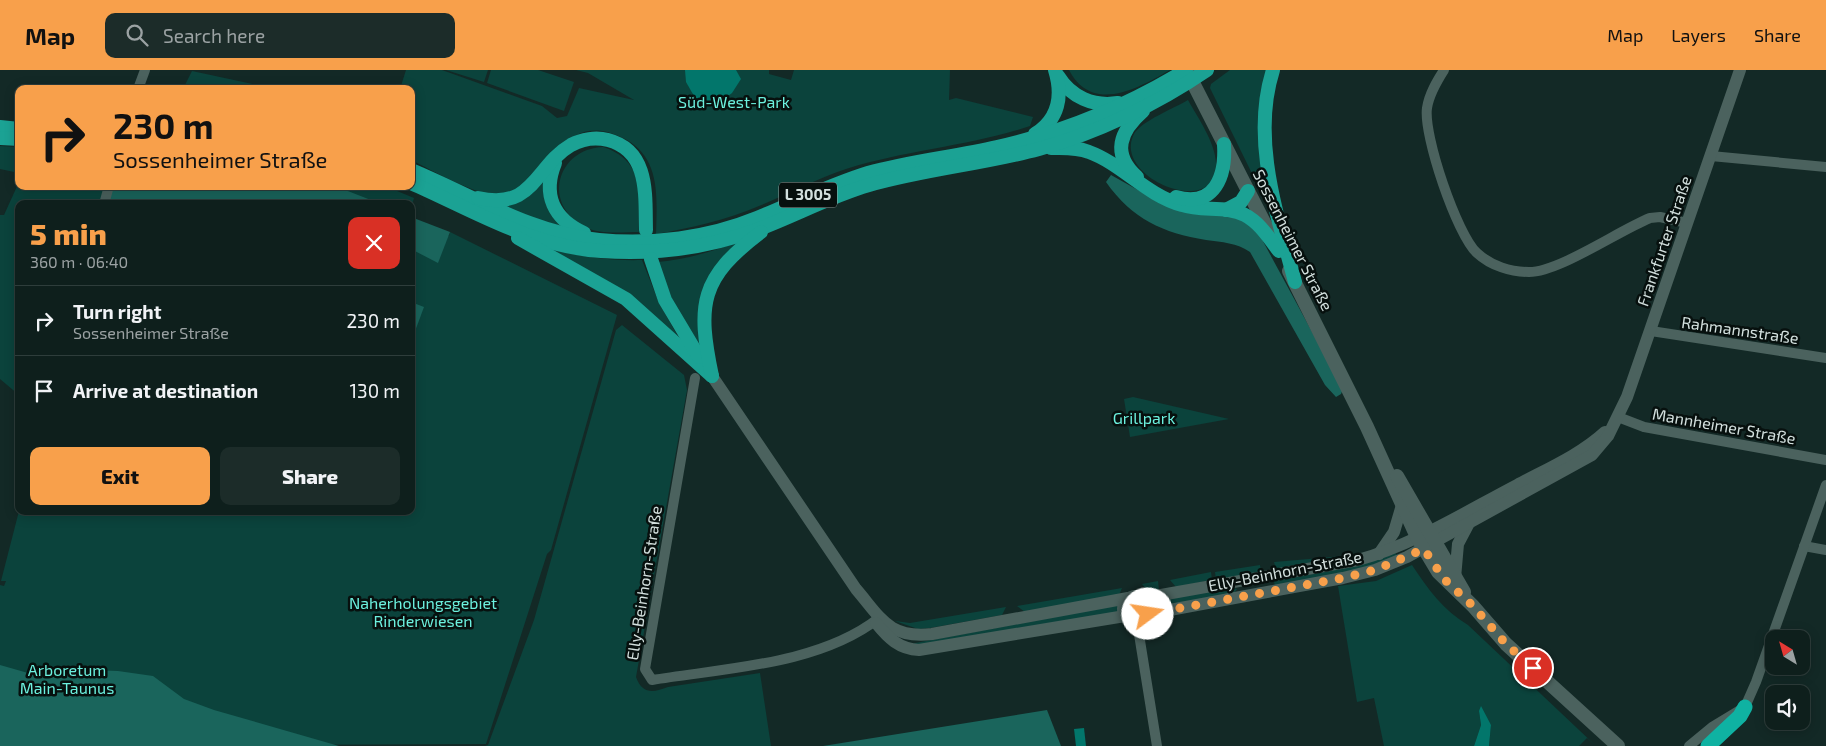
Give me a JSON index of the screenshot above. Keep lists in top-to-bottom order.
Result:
{
  "streets": {
    "highway": ["L 3005"],
    "main road": ["Sossenheimer Straße"],
    "street": [
      "Frankfurter Straße",
      "Rahmannstraße",
      "Mannheimer Straße",
      "Elly-Beinhorn-Straße"
    ]
  },
  "crossings": [
    ["L 3005", "Sossenheimer Straße"],
    ["Sossenheimer Straße", "Frankfurter Straße"],
    ["Sossenheimer Straße", "Elly-Beinhorn-Straße"],
    ["Frankfurter Straße", "Rahmannstraße"],
    ["Frankfurter Straße", "Mannheimer Straße"],
    ["Frankfurter Straße", "Elly-Beinhorn-Straße"]
  ],
  "parks": [
    "Süd-West-Park",
    "Grillpark",
    "Naherholungsgebiet Rinderwiesen",
    "Arboretum Main-Taunus"
  ],
  "north": "top left",
  "page": {
    "header": "Map",
    "search": "Search here",
    "nav": ["Map", "Layers", "Share"],
    "turn": ["230 m", "Sossenheimer Straße"],
    "heading": ["5 min", "360 m · 06:40"],
    "list": [
      {
        "name": "Turn right",
        "note": "Sossenheimer Straße",
        "value": "230 m"
      },
      {
        "name": "Arrive at destination",
        "value": "130 m"
      }
    ],
    "buttons": ["Exit", "Share"]
  }
}
